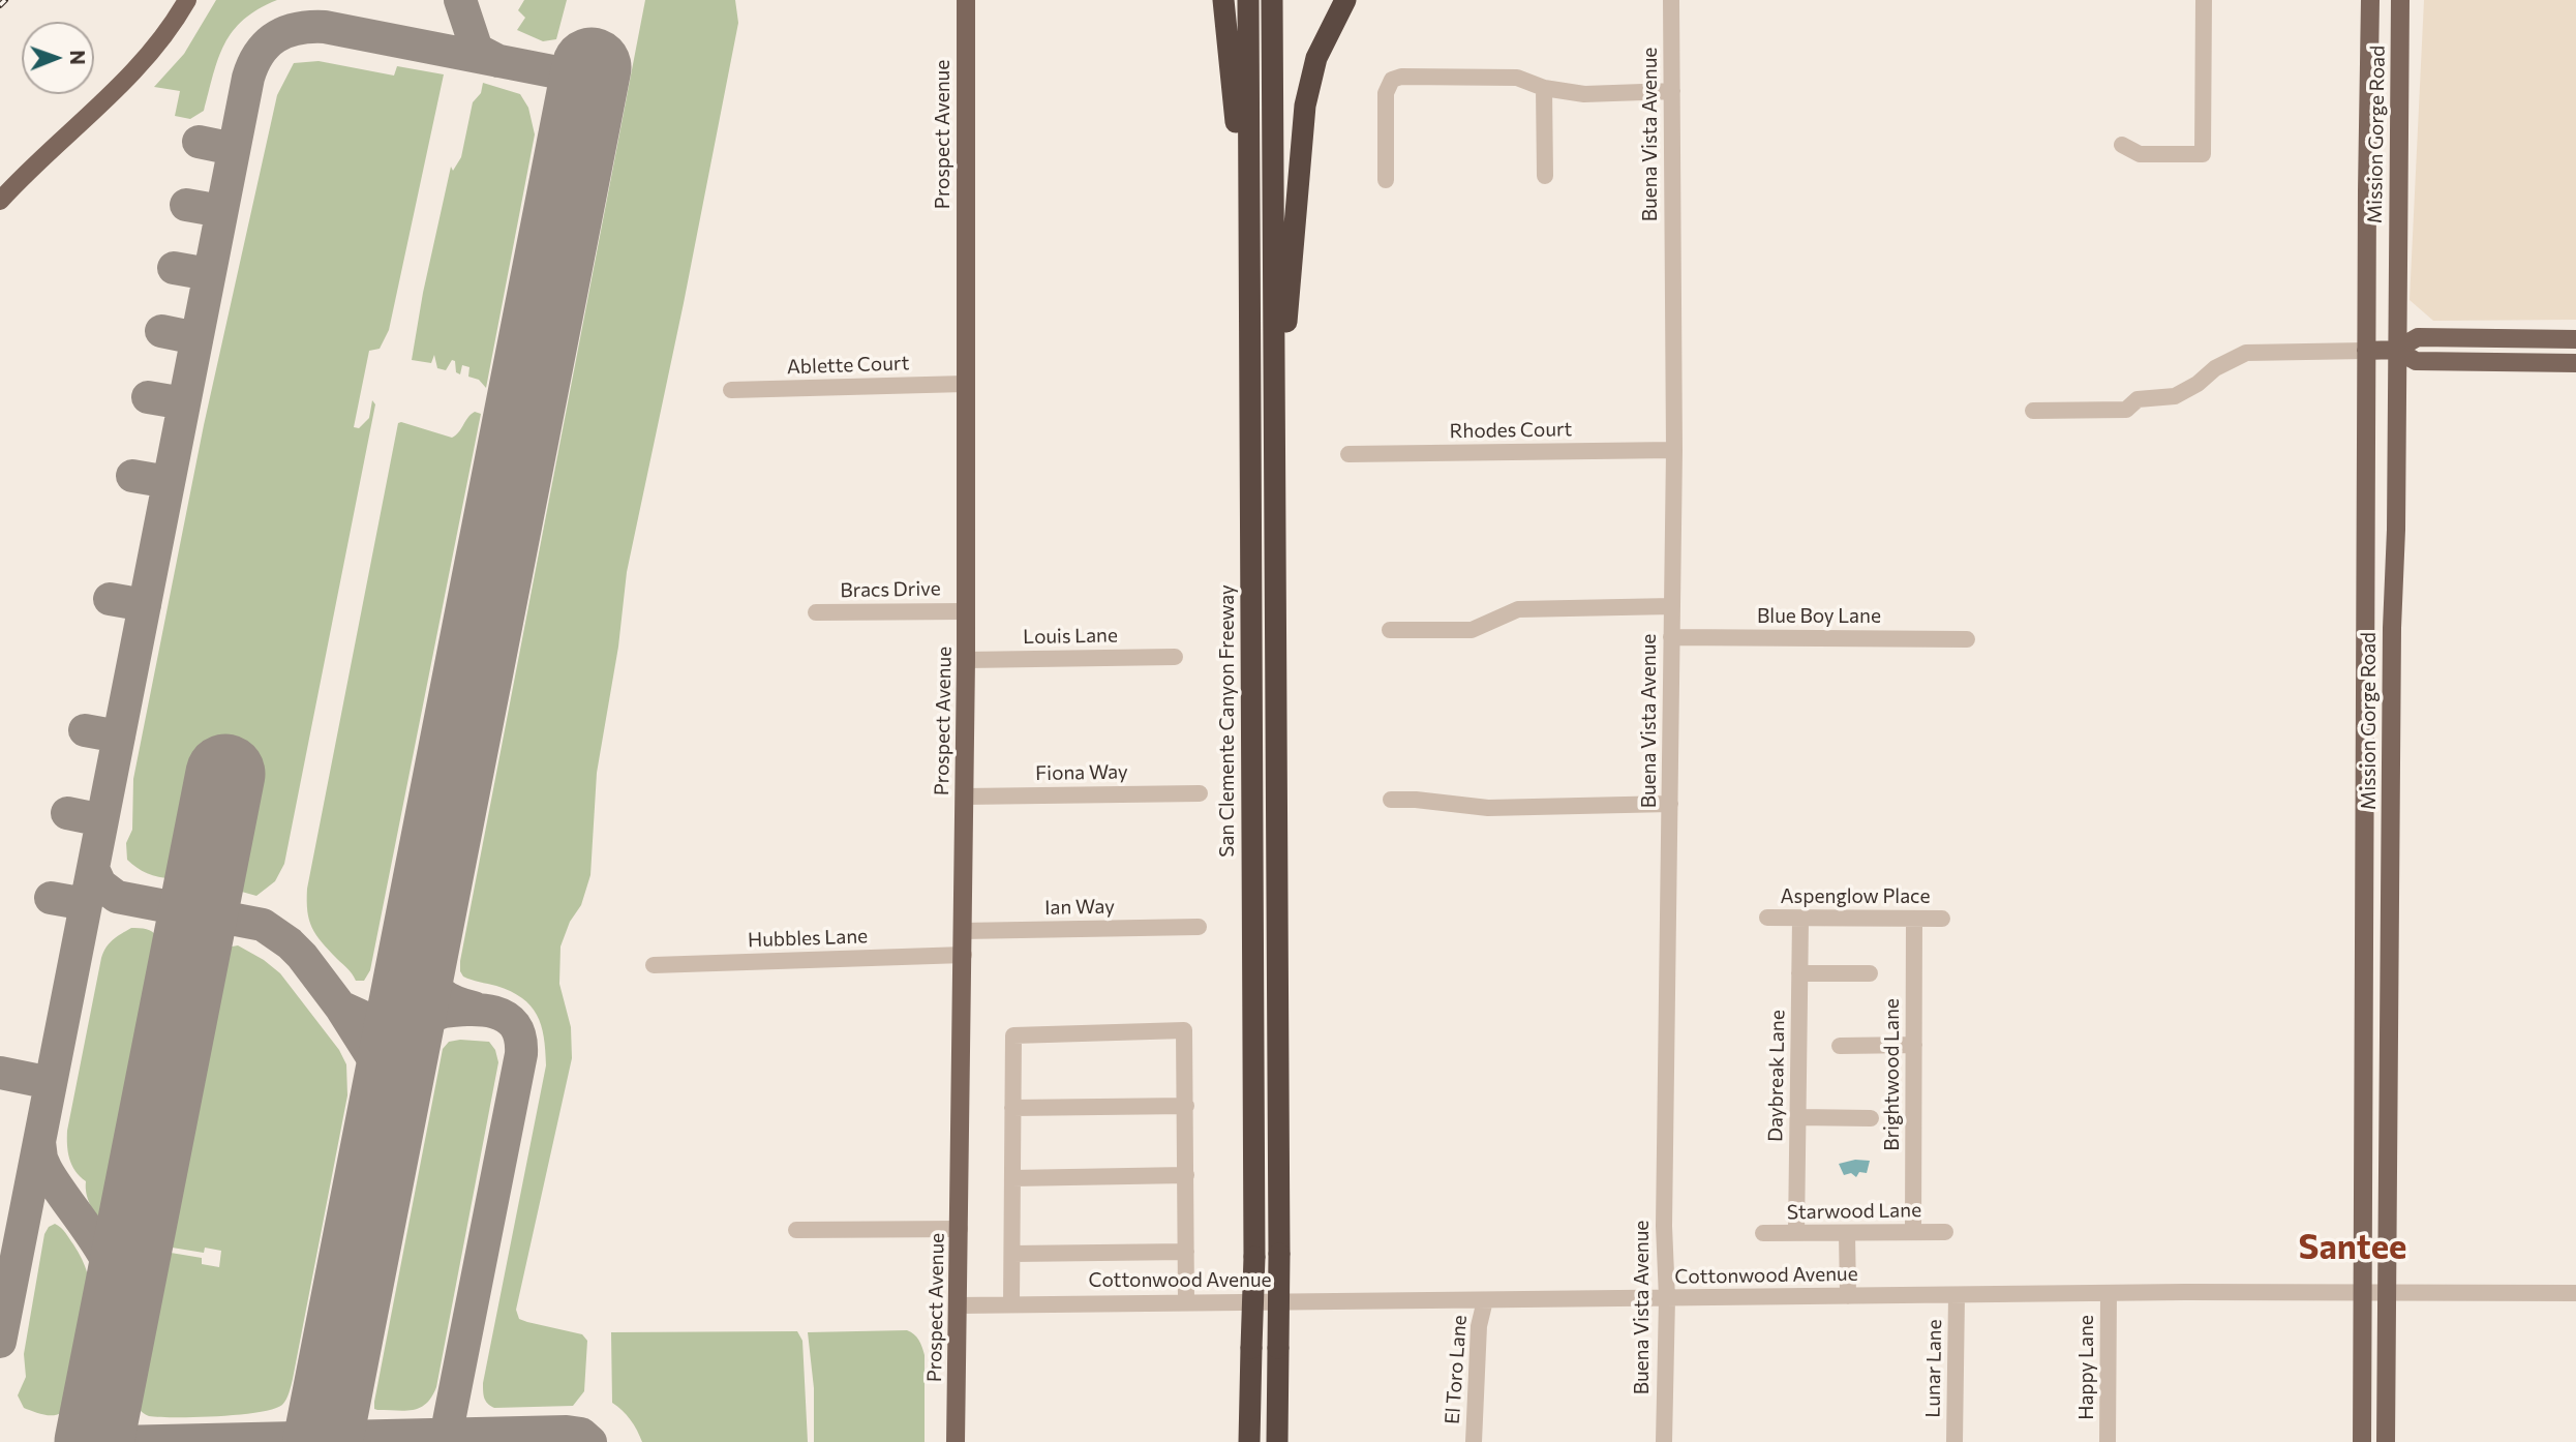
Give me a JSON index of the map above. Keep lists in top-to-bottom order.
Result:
{
  "streets": {
    "highway": ["San Clemente Canyon Freeway"],
    "main road": ["Prospect Avenue", "Mission Gorge Road"],
    "street": [
      "Buena Vista Avenue",
      "Ablette Court",
      "Rhodes Court",
      "Bracs Drive",
      "Blue Boy Lane",
      "Louis Lane",
      "Fiona Way",
      "Aspenglow Place",
      "Ian Way",
      "Hubbles Lane",
      "Brightwood Lane",
      "Daybreak Lane",
      "Starwood Lane",
      "Cottonwood Avenue",
      "Happy Lane",
      "Lunar Lane",
      "El Toro Lane"
    ]
  },
  "crossings": [
    ["Prospect Avenue", "Ablette Court"],
    ["Prospect Avenue", "Bracs Drive"],
    ["Prospect Avenue", "Louis Lane"],
    ["Prospect Avenue", "Fiona Way"],
    ["Prospect Avenue", "Ian Way"],
    ["Prospect Avenue", "Hubbles Lane"],
    ["Prospect Avenue", "Cottonwood Avenue"],
    ["Buena Vista Avenue", "Rhodes Court"],
    ["Buena Vista Avenue", "Blue Boy Lane"],
    ["Buena Vista Avenue", "Cottonwood Avenue"],
    ["Mission Gorge Road", "Cottonwood Avenue"],
    ["Aspenglow Place", "Brightwood Lane"],
    ["Aspenglow Place", "Daybreak Lane"],
    ["Brightwood Lane", "Starwood Lane"],
    ["Daybreak Lane", "Starwood Lane"],
    ["Cottonwood Avenue", "Happy Lane"],
    ["Cottonwood Avenue", "Lunar Lane"],
    ["Cottonwood Avenue", "El Toro Lane"]
  ],
  "districts": ["Santee"],
  "north": "right"
}
